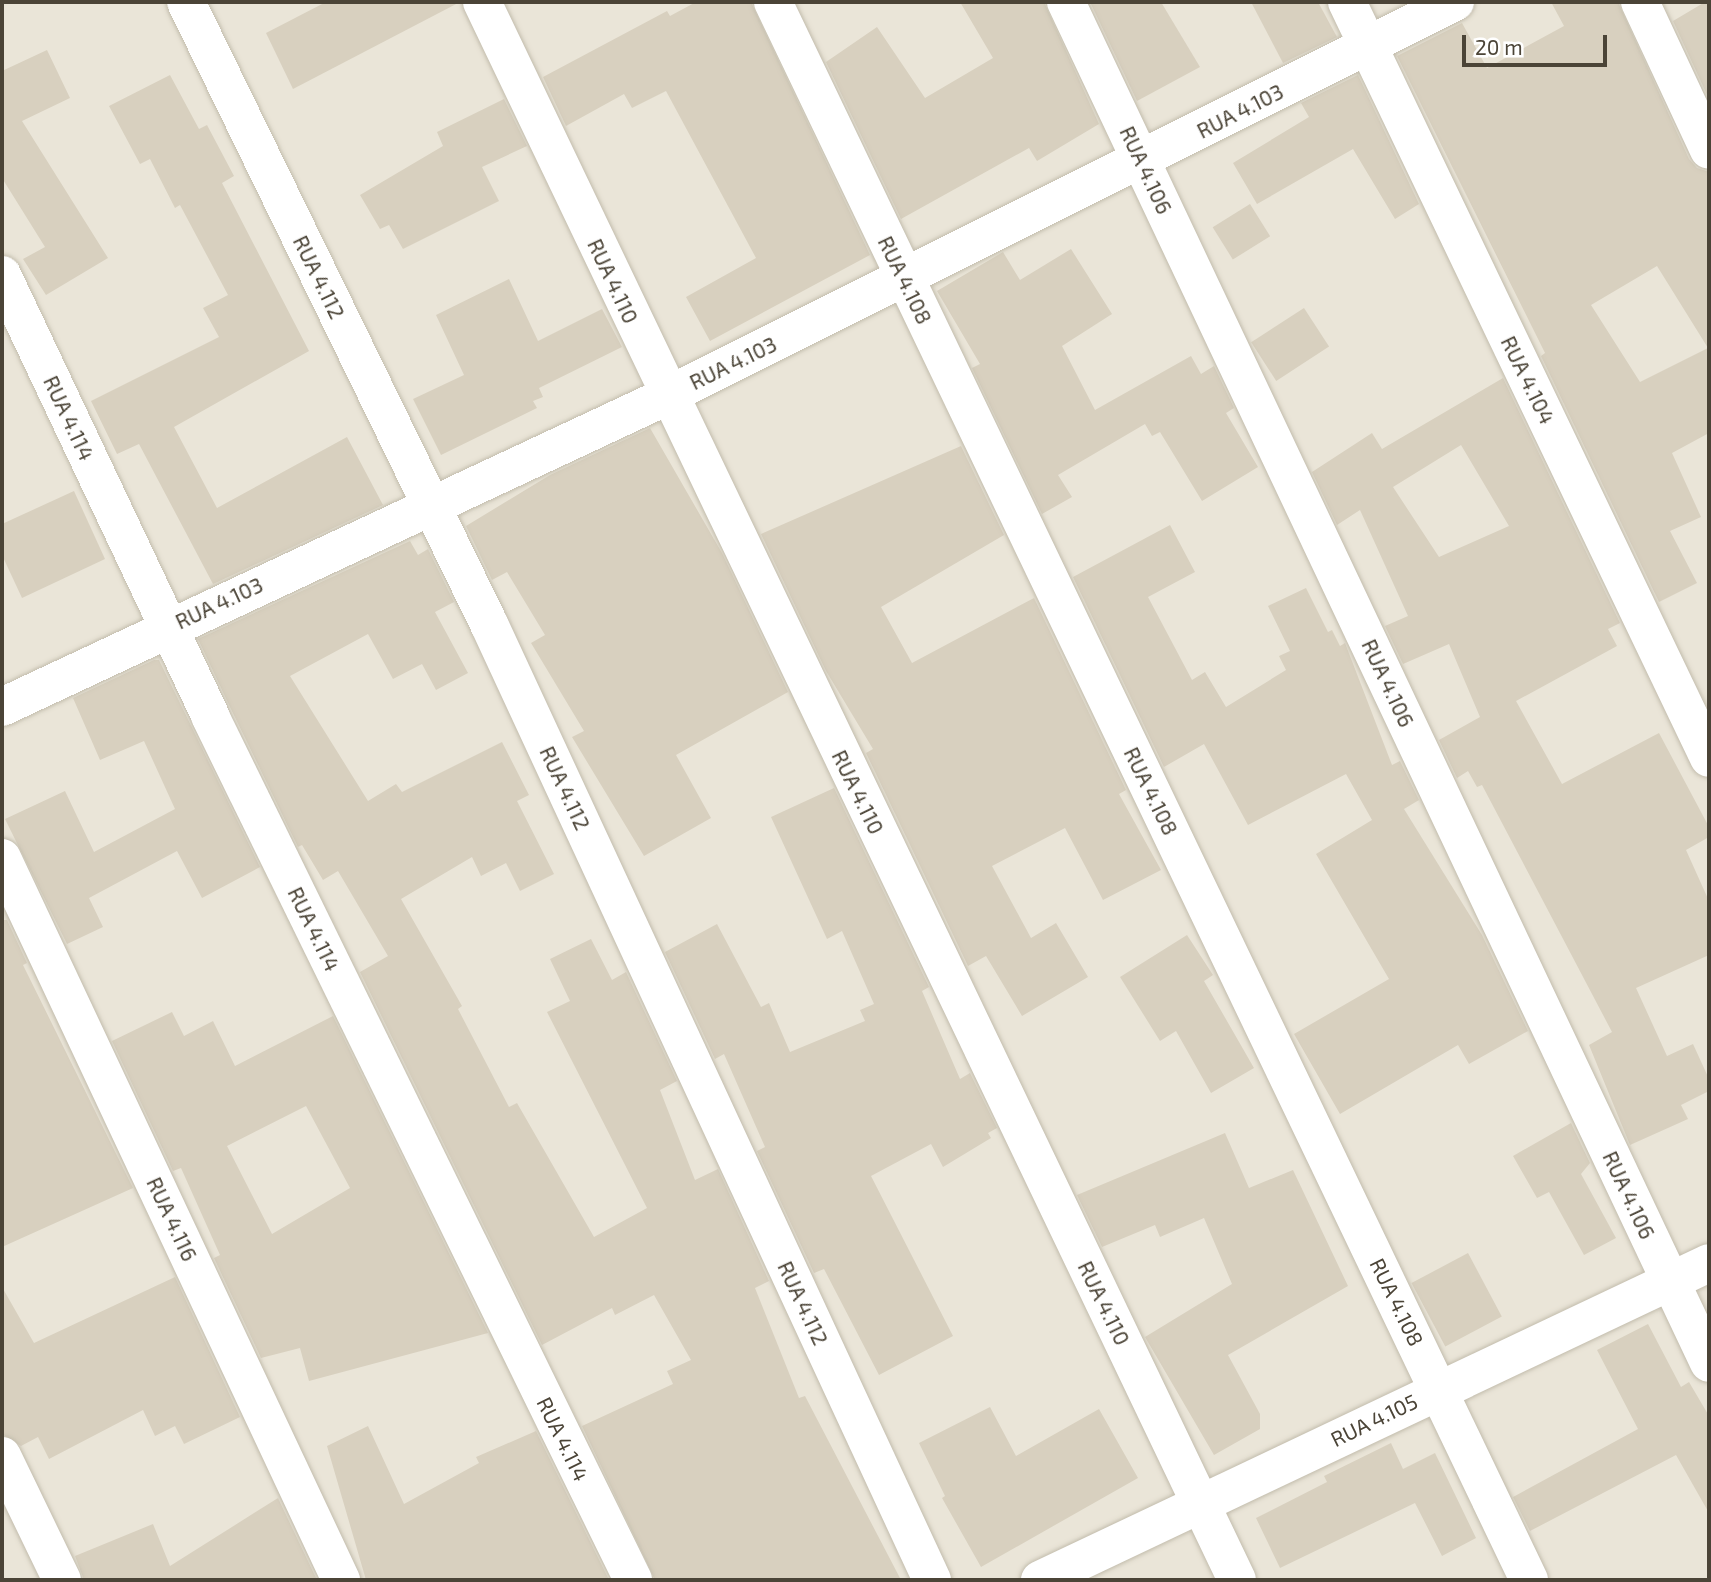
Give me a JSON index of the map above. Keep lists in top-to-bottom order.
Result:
{
  "streets": {
    "street": [
      "RUA 4.103",
      "RUA 4.106",
      "RUA 4.112",
      "RUA 4.108",
      "RUA 4.110",
      "RUA 4.104",
      "RUA 4.114",
      "RUA 4.116",
      "RUA 4.105"
    ]
  },
  "crossings": [
    ["RUA 4.103", "RUA 4.106"],
    ["RUA 4.103", "RUA 4.112"],
    ["RUA 4.103", "RUA 4.108"],
    ["RUA 4.103", "RUA 4.110"],
    ["RUA 4.103", "RUA 4.104"],
    ["RUA 4.103", "RUA 4.114"],
    ["RUA 4.106", "RUA 4.105"],
    ["RUA 4.108", "RUA 4.105"],
    ["RUA 4.110", "RUA 4.105"]
  ],
  "scale_bar": "20 m"
}
